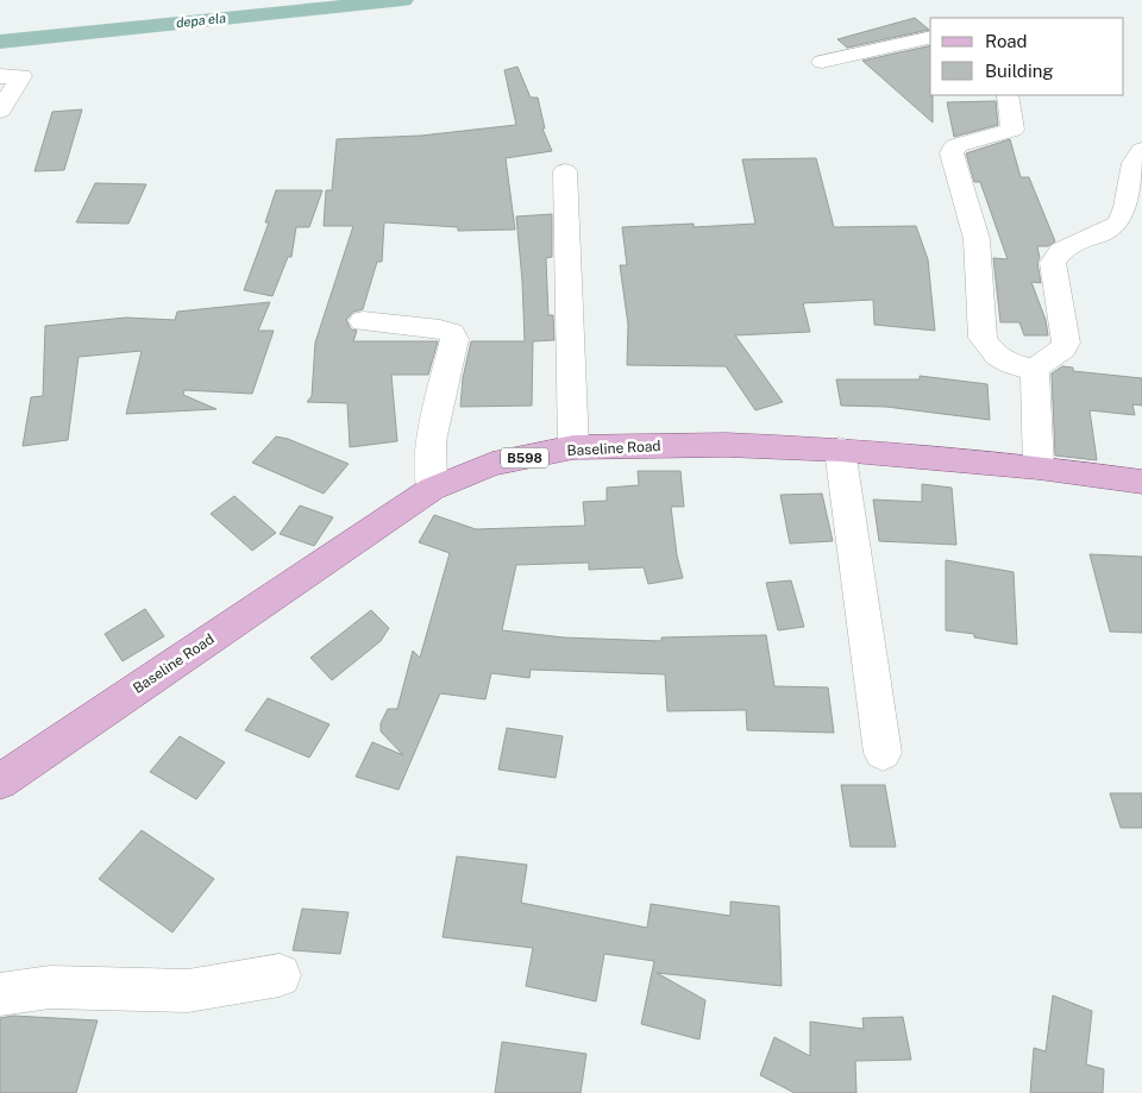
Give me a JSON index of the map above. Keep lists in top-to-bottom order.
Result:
{
  "streets": {
    "main road": ["Baseline Road", "B598"]
  },
  "water": ["depa ela"],
  "legend": ["Road", "Building"]
}
